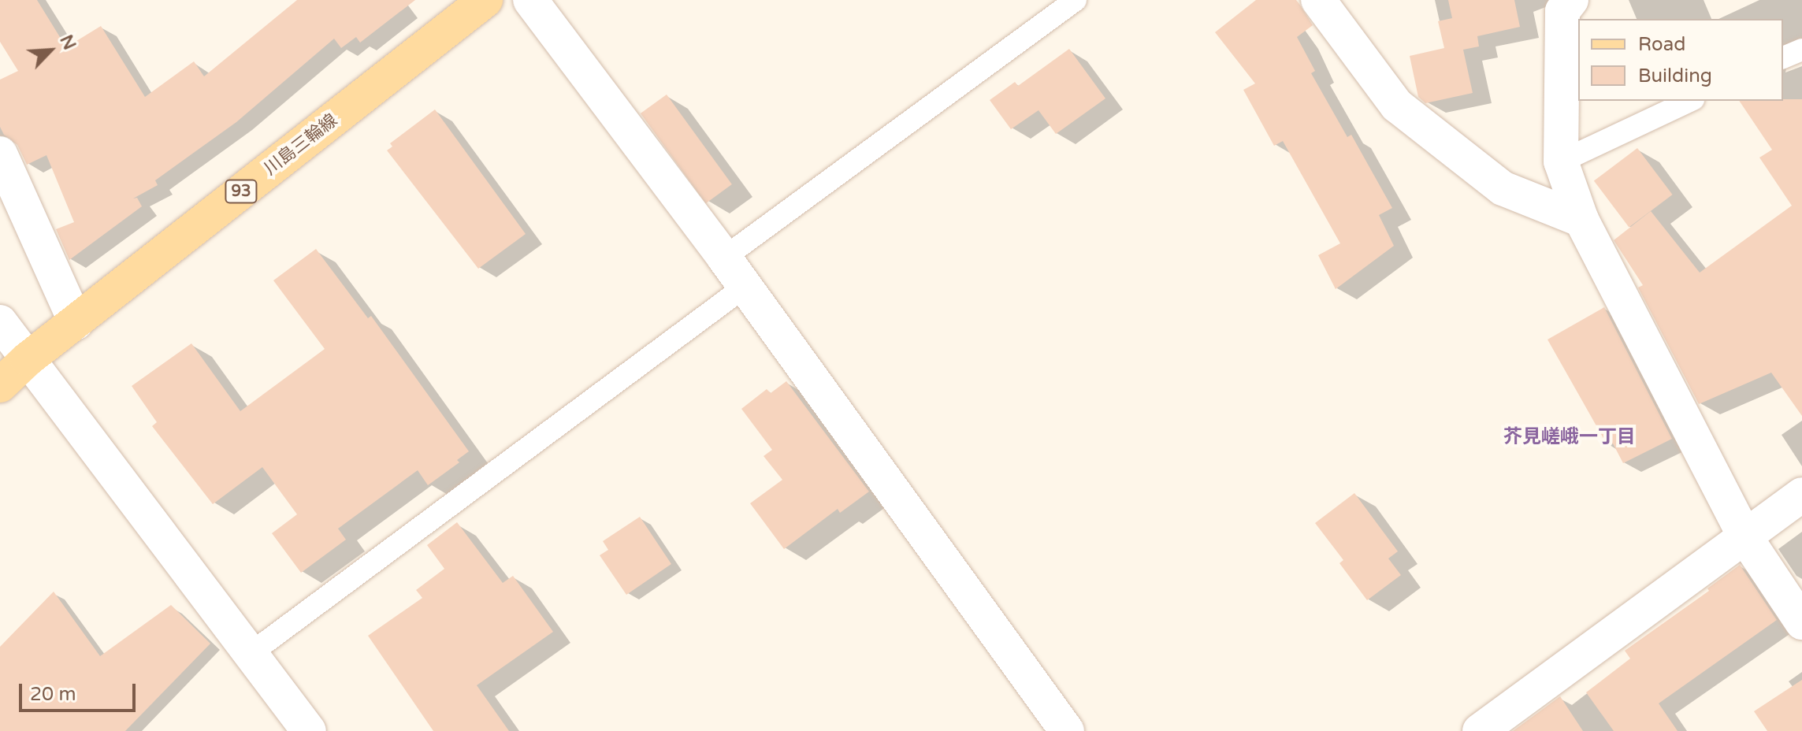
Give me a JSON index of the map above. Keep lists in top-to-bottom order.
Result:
{
  "streets": {
    "main road": ["川島三輪線", "93"]
  },
  "districts": ["芥見嵯峨一丁目"],
  "legend": ["Road", "Building"],
  "scale_bar": "20 m",
  "north": "top right"
}
